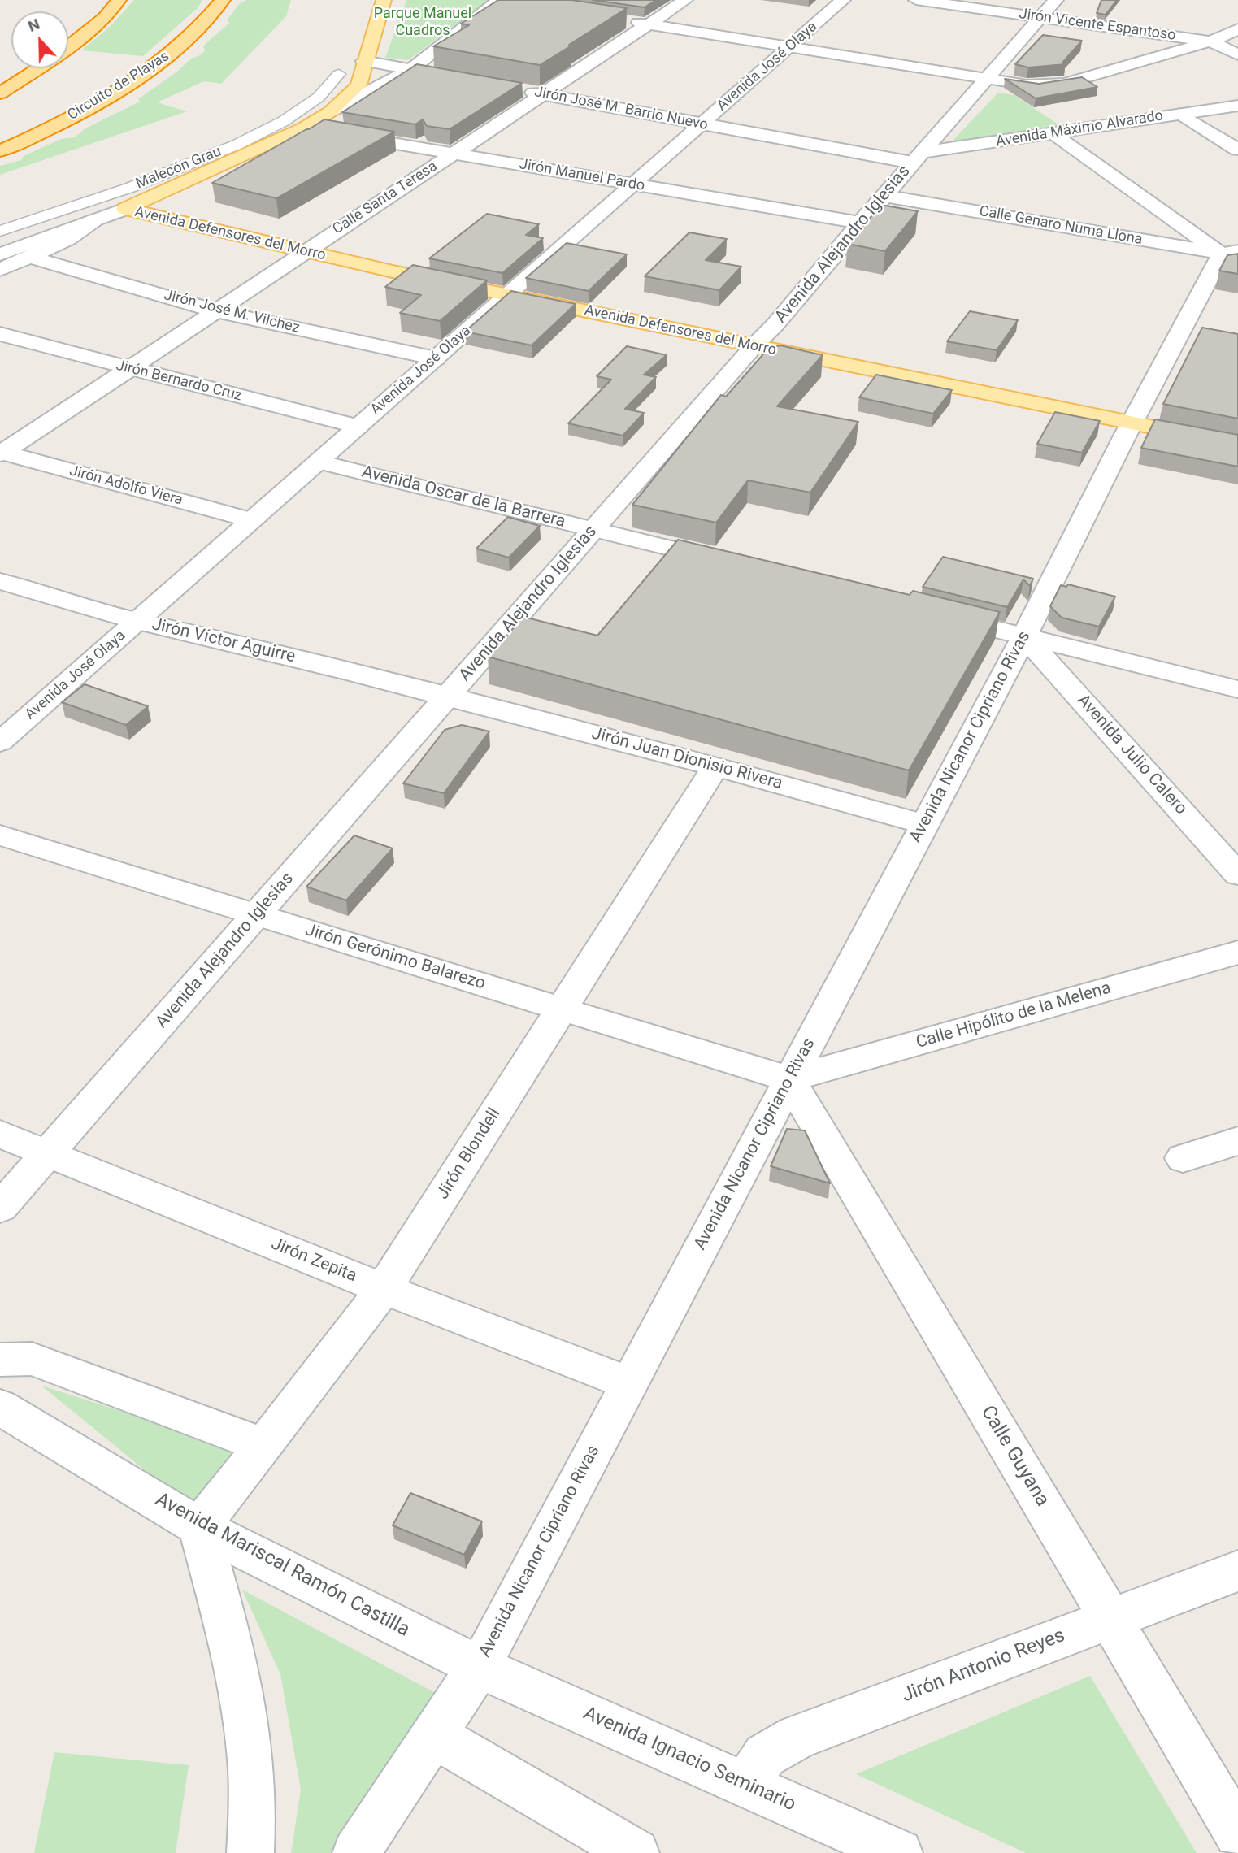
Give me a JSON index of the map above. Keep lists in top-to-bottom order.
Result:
{
  "streets": {
    "highway": ["Circuito de Playas"],
    "main road": ["Avenida Defensores del Morro"],
    "street": [
      "Jirón Vicente Espantoso",
      "Avenida José Olaya",
      "Jirón José M. Barrio Nuevo",
      "Avenida Máximo Alvarado",
      "Malecón Grau",
      "Jirón Manuel Pardo",
      "Calle Santa Teresa",
      "Calle Genaro Numa Llona",
      "Avenida Alejandro Iglesias",
      "Jirón José M. Vilchez",
      "Jirón Bernardo Cruz",
      "Jirón Adolfo Viera",
      "Avenida Oscar de la Barrera",
      "Jirón Víctor Aguirre",
      "Avenida Nicanor Cipriano Rivas",
      "Avenida Julio Calero",
      "Jirón Juan Dionisio Rivera",
      "Jirón Gerónimo Balarezo",
      "Calle Hipólito de la Melena",
      "Jirón Blondell",
      "Jirón Zepita",
      "Calle Guyana",
      "Avenida Mariscal Ramón Castilla",
      "Jirón Antonio Reyes",
      "Avenida Ignacio Seminario"
    ]
  },
  "crossings": [
    ["Jirón Vicente Espantoso", "Avenida Alejandro Iglesias"],
    ["Avenida José Olaya", "Jirón José M. Barrio Nuevo"],
    ["Avenida José Olaya", "Jirón Manuel Pardo"],
    ["Avenida José Olaya", "Avenida Defensores del Morro"],
    ["Avenida José Olaya", "Jirón José M. Vilchez"],
    ["Avenida José Olaya", "Jirón Bernardo Cruz"],
    ["Avenida José Olaya", "Jirón Adolfo Viera"],
    ["Avenida José Olaya", "Avenida Oscar de la Barrera"],
    ["Avenida José Olaya", "Jirón Víctor Aguirre"],
    ["Jirón José M. Barrio Nuevo", "Avenida Máximo Alvarado"],
    ["Jirón José M. Barrio Nuevo", "Calle Santa Teresa"],
    ["Jirón José M. Barrio Nuevo", "Avenida Alejandro Iglesias"],
    ["Avenida Máximo Alvarado", "Avenida Alejandro Iglesias"],
    ["Jirón Manuel Pardo", "Calle Santa Teresa"],
    ["Jirón Manuel Pardo", "Avenida Alejandro Iglesias"],
    ["Calle Santa Teresa", "Avenida Defensores del Morro"],
    ["Calle Santa Teresa", "Jirón José M. Vilchez"],
    ["Calle Santa Teresa", "Jirón Bernardo Cruz"],
    ["Calle Santa Teresa", "Jirón Adolfo Viera"],
    ["Calle Genaro Numa Llona", "Avenida Alejandro Iglesias"],
    ["Calle Genaro Numa Llona", "Avenida Nicanor Cipriano Rivas"],
    ["Avenida Defensores del Morro", "Avenida Alejandro Iglesias"],
    ["Avenida Defensores del Morro", "Avenida Nicanor Cipriano Rivas"],
    ["Avenida Alejandro Iglesias", "Avenida Oscar de la Barrera"],
    ["Avenida Alejandro Iglesias", "Jirón Víctor Aguirre"],
    ["Avenida Alejandro Iglesias", "Jirón Juan Dionisio Rivera"],
    ["Avenida Alejandro Iglesias", "Jirón Gerónimo Balarezo"],
    ["Avenida Alejandro Iglesias", "Jirón Zepita"],
    ["Jirón Víctor Aguirre", "Jirón Juan Dionisio Rivera"],
    ["Avenida Nicanor Cipriano Rivas", "Avenida Julio Calero"],
    ["Avenida Nicanor Cipriano Rivas", "Jirón Juan Dionisio Rivera"],
    ["Avenida Nicanor Cipriano Rivas", "Jirón Gerónimo Balarezo"],
    ["Avenida Nicanor Cipriano Rivas", "Calle Hipólito de la Melena"],
    ["Avenida Nicanor Cipriano Rivas", "Jirón Zepita"],
    ["Avenida Nicanor Cipriano Rivas", "Calle Guyana"],
    ["Avenida Nicanor Cipriano Rivas", "Avenida Mariscal Ramón Castilla"],
    ["Avenida Nicanor Cipriano Rivas", "Avenida Ignacio Seminario"],
    ["Jirón Juan Dionisio Rivera", "Jirón Blondell"],
    ["Jirón Gerónimo Balarezo", "Calle Hipólito de la Melena"],
    ["Jirón Gerónimo Balarezo", "Jirón Blondell"],
    ["Jirón Gerónimo Balarezo", "Calle Guyana"],
    ["Calle Hipólito de la Melena", "Calle Guyana"],
    ["Jirón Blondell", "Jirón Zepita"],
    ["Jirón Blondell", "Avenida Mariscal Ramón Castilla"],
    ["Calle Guyana", "Jirón Antonio Reyes"],
    ["Avenida Mariscal Ramón Castilla", "Avenida Ignacio Seminario"],
    ["Jirón Antonio Reyes", "Avenida Ignacio Seminario"]
  ],
  "parks": ["Parque Manuel Cuadros"],
  "north": "top"
}
